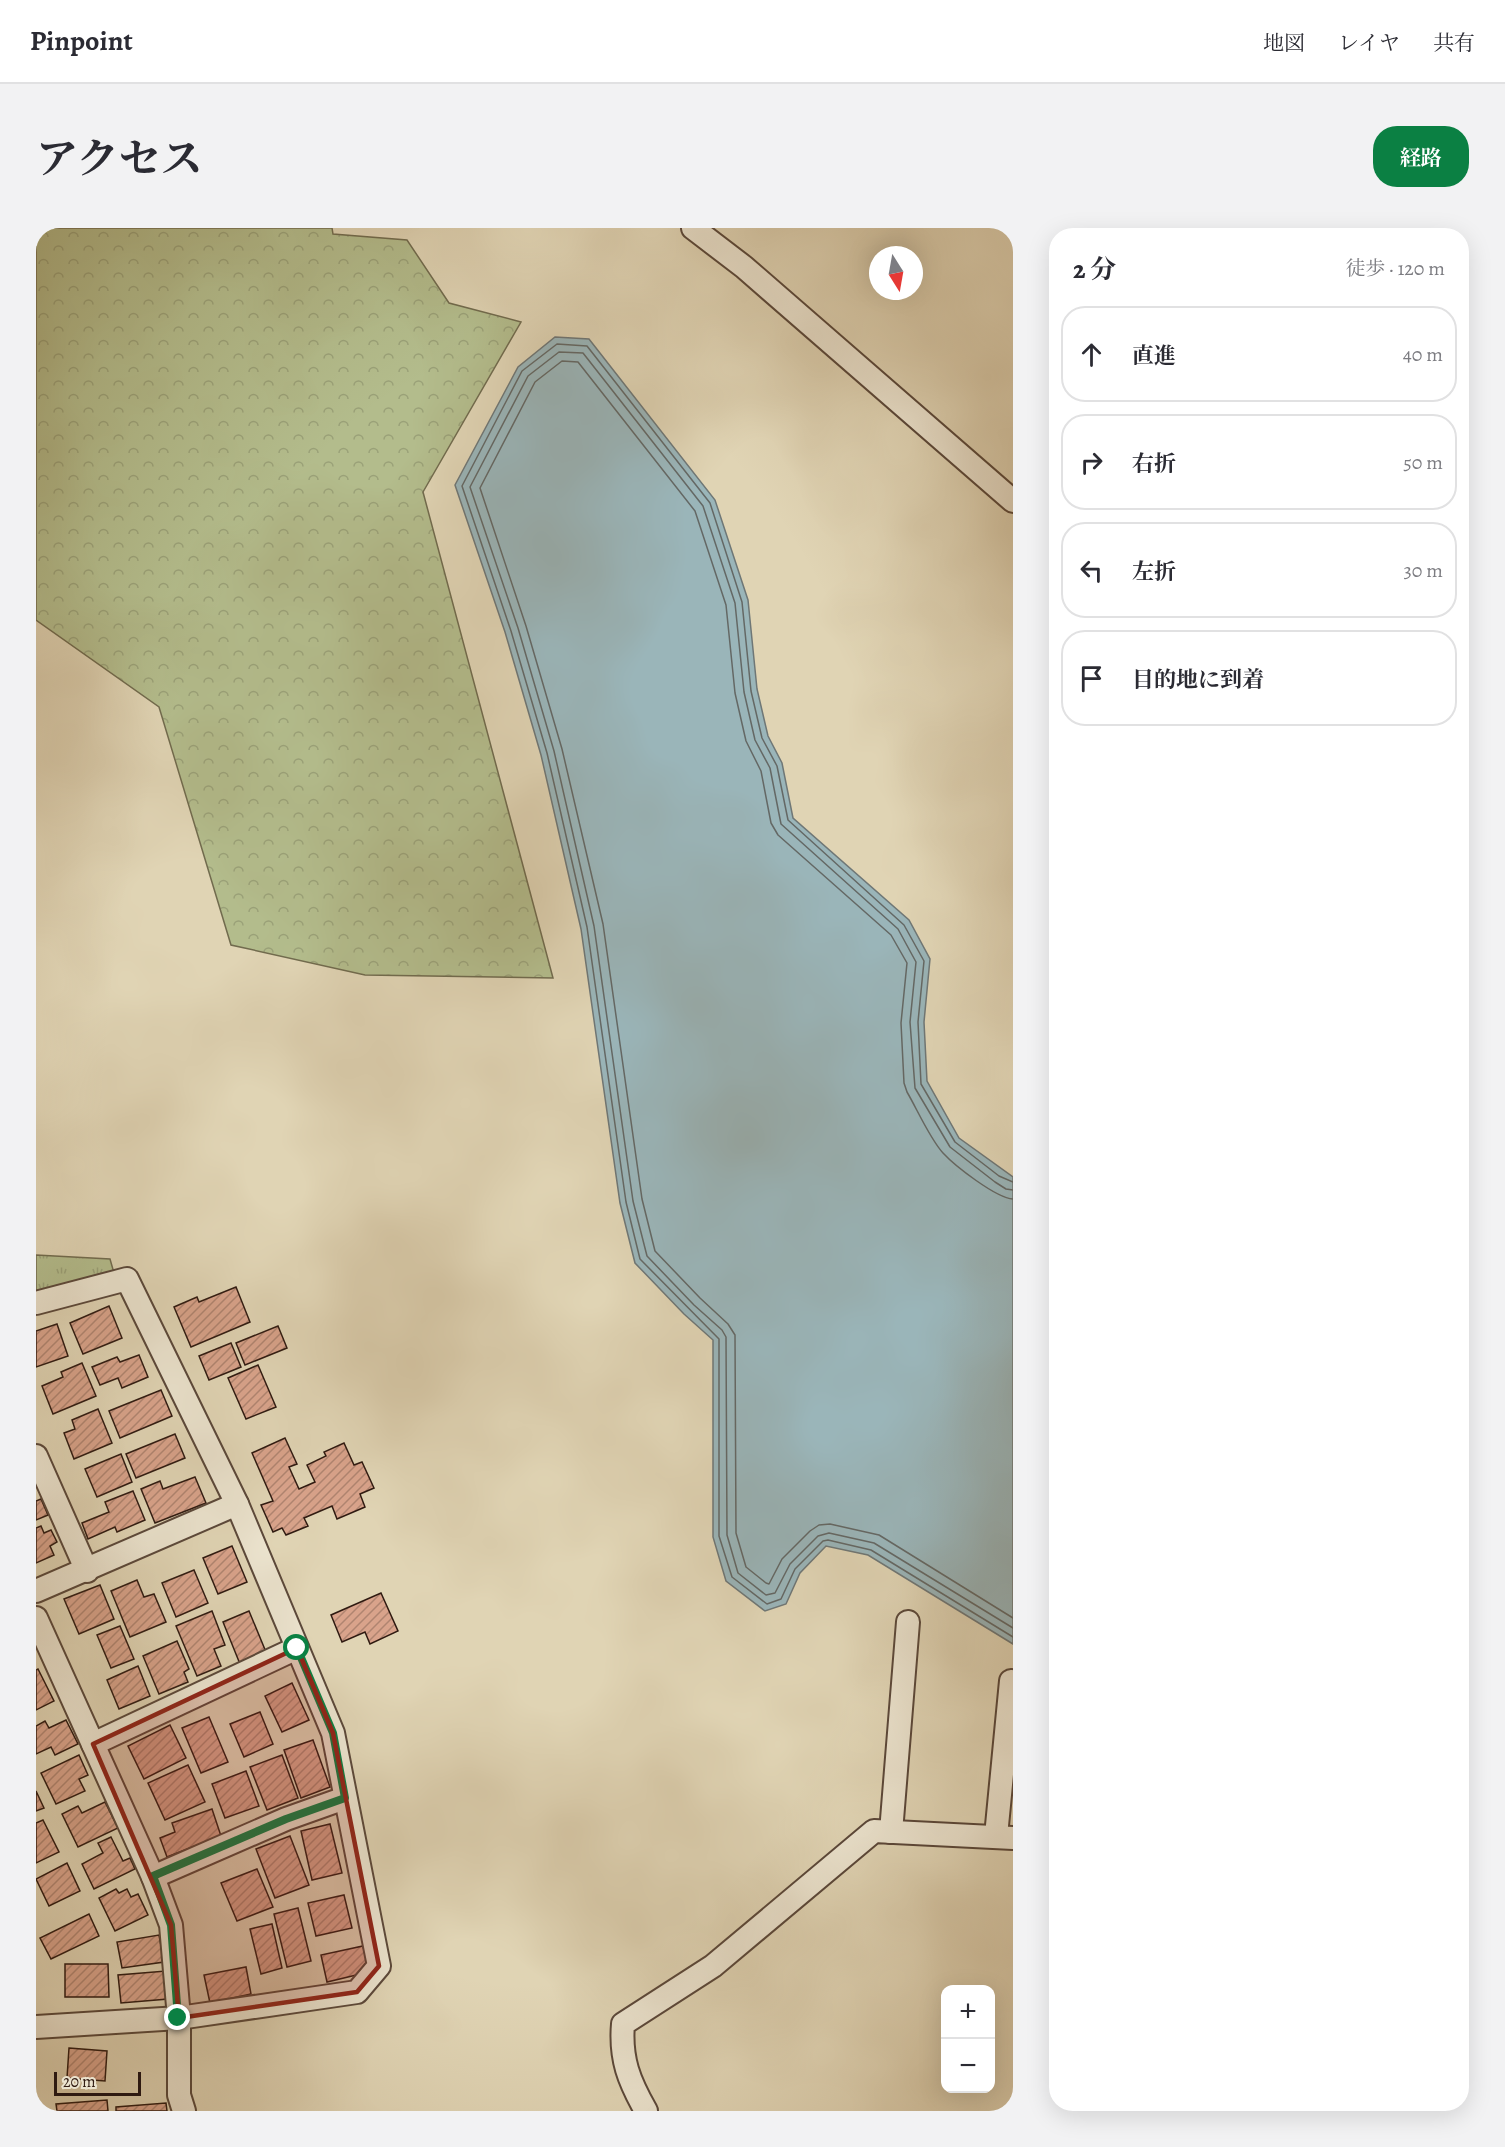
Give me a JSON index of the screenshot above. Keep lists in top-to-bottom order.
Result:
{
  "scale_bar": "20 m",
  "north": "bottom",
  "page": {
    "header": "Pinpoint",
    "nav": ["地図", "レイヤ", "共有"],
    "title": "アクセス",
    "buttons": "経路",
    "heading": ["2 分", "徒歩 · 120 m"],
    "list": [
      ["直進", "40 m"],
      ["右折", "50 m"],
      ["左折", "30 m"],
      "目的地に到着"
    ],
    "map_buttons": ["+", "−"],
    "scale": "20 m"
  }
}
